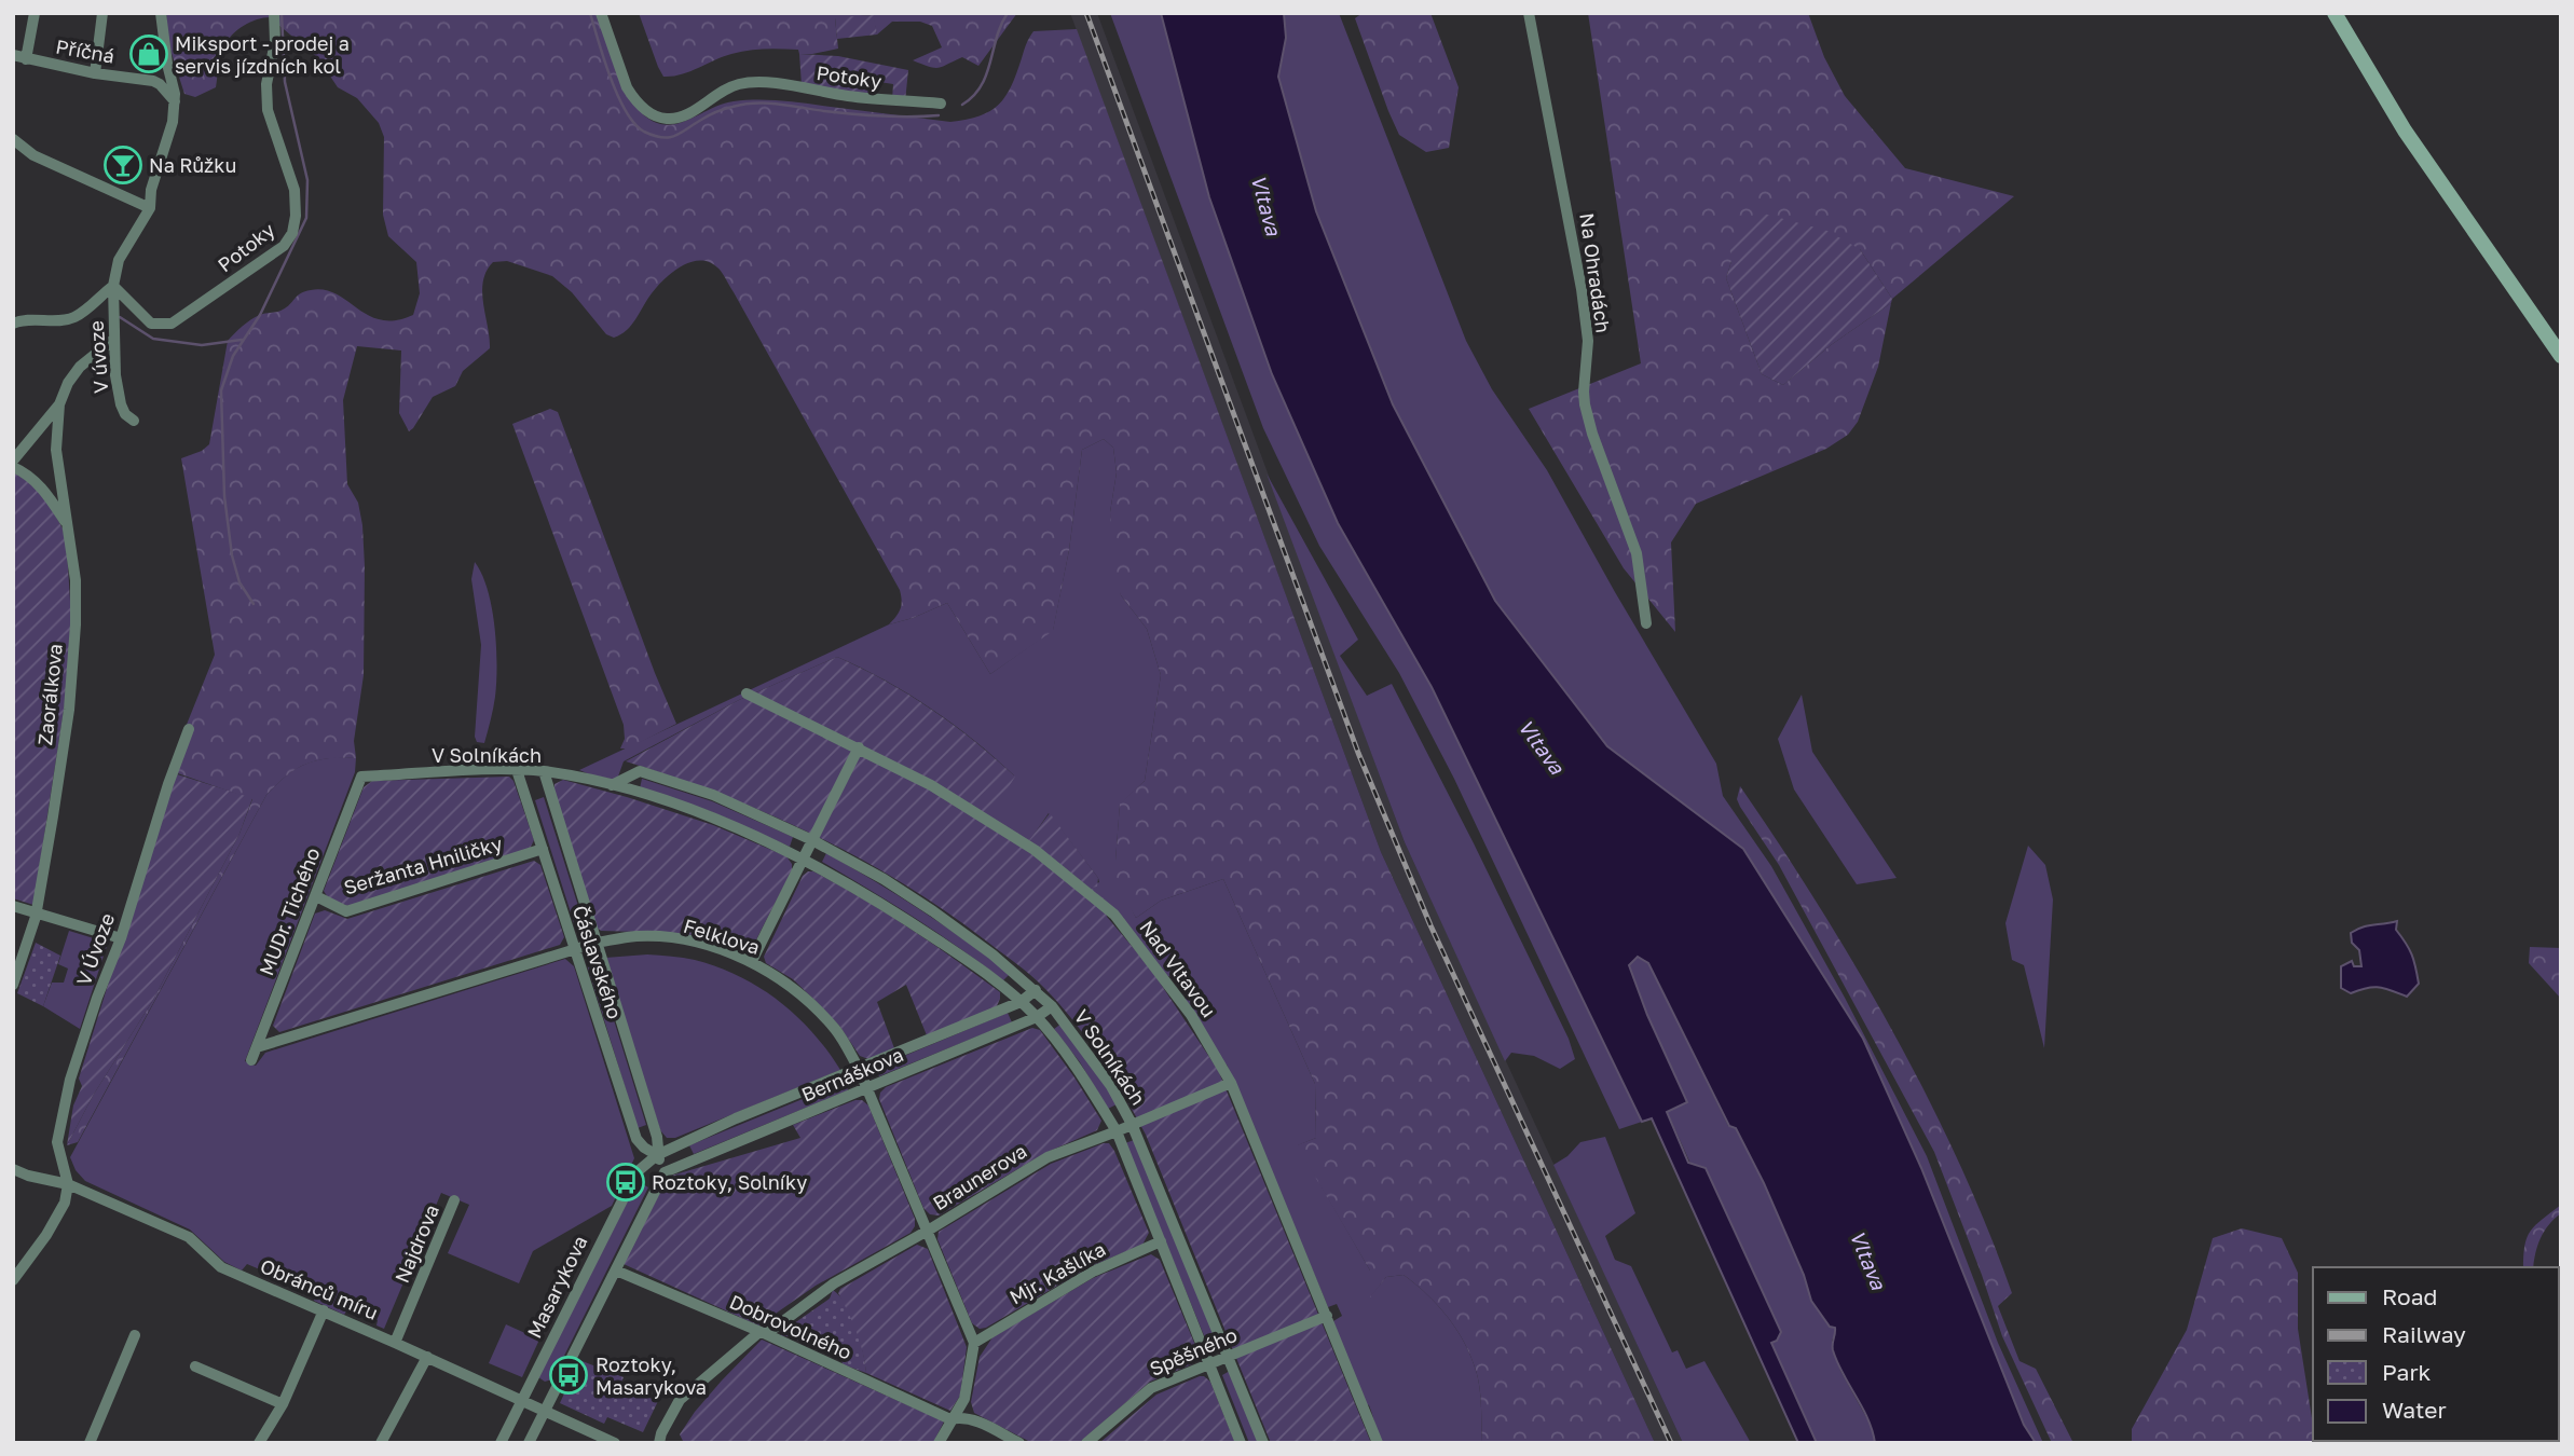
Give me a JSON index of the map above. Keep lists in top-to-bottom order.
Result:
{
  "streets": {
    "street": [
      "Příčná",
      "Potoky",
      "Na Ohradách",
      "V úvoze",
      "Zaorálkova",
      "V Solníkách",
      "Seržanta Hniličky",
      "MUDr. Tichého",
      "Felklova",
      "V Úvoze",
      "Čáslavského",
      "Nad Vltavou",
      "Bernáškova",
      "Braunerova",
      "Najdrova",
      "Mjr. Kašlíka",
      "Masarykova",
      "Obránců míru",
      "Dobrovolného",
      "Spěšného"
    ]
  },
  "crossings": [
    ["Potoky", "V úvoze"],
    ["V Solníkách", "MUDr. Tichého"],
    ["V Solníkách", "Čáslavského"],
    ["V Solníkách", "Bernáškova"],
    ["V Solníkách", "Braunerova"],
    ["V Solníkách", "Mjr. Kašlíka"],
    ["V Solníkách", "Spěšného"],
    ["Seržanta Hniličky", "MUDr. Tichého"],
    ["Seržanta Hniličky", "Čáslavského"],
    ["MUDr. Tichého", "Felklova"],
    ["Felklova", "Čáslavského"],
    ["Felklova", "Bernáškova"],
    ["Felklova", "Braunerova"],
    ["Felklova", "Mjr. Kašlíka"],
    ["V Úvoze", "Obránců míru"],
    ["Čáslavského", "Bernáškova"],
    ["Čáslavského", "Masarykova"],
    ["Nad Vltavou", "Braunerova"],
    ["Nad Vltavou", "Spěšného"],
    ["Bernáškova", "Masarykova"],
    ["Braunerova", "Dobrovolného"],
    ["Najdrova", "Obránců míru"],
    ["Masarykova", "Obránců míru"]
  ],
  "water": ["Vltava"],
  "places": {
    "shop": ["Miksport - prodej a servis jízdních kol"],
    "bar": ["Na Růžku"],
    "bus stop": ["Roztoky, Solníky", "Roztoky, Masarykova"]
  },
  "legend": [
    "Road",
    "Railway",
    "Park",
    "Water"
  ]
}
